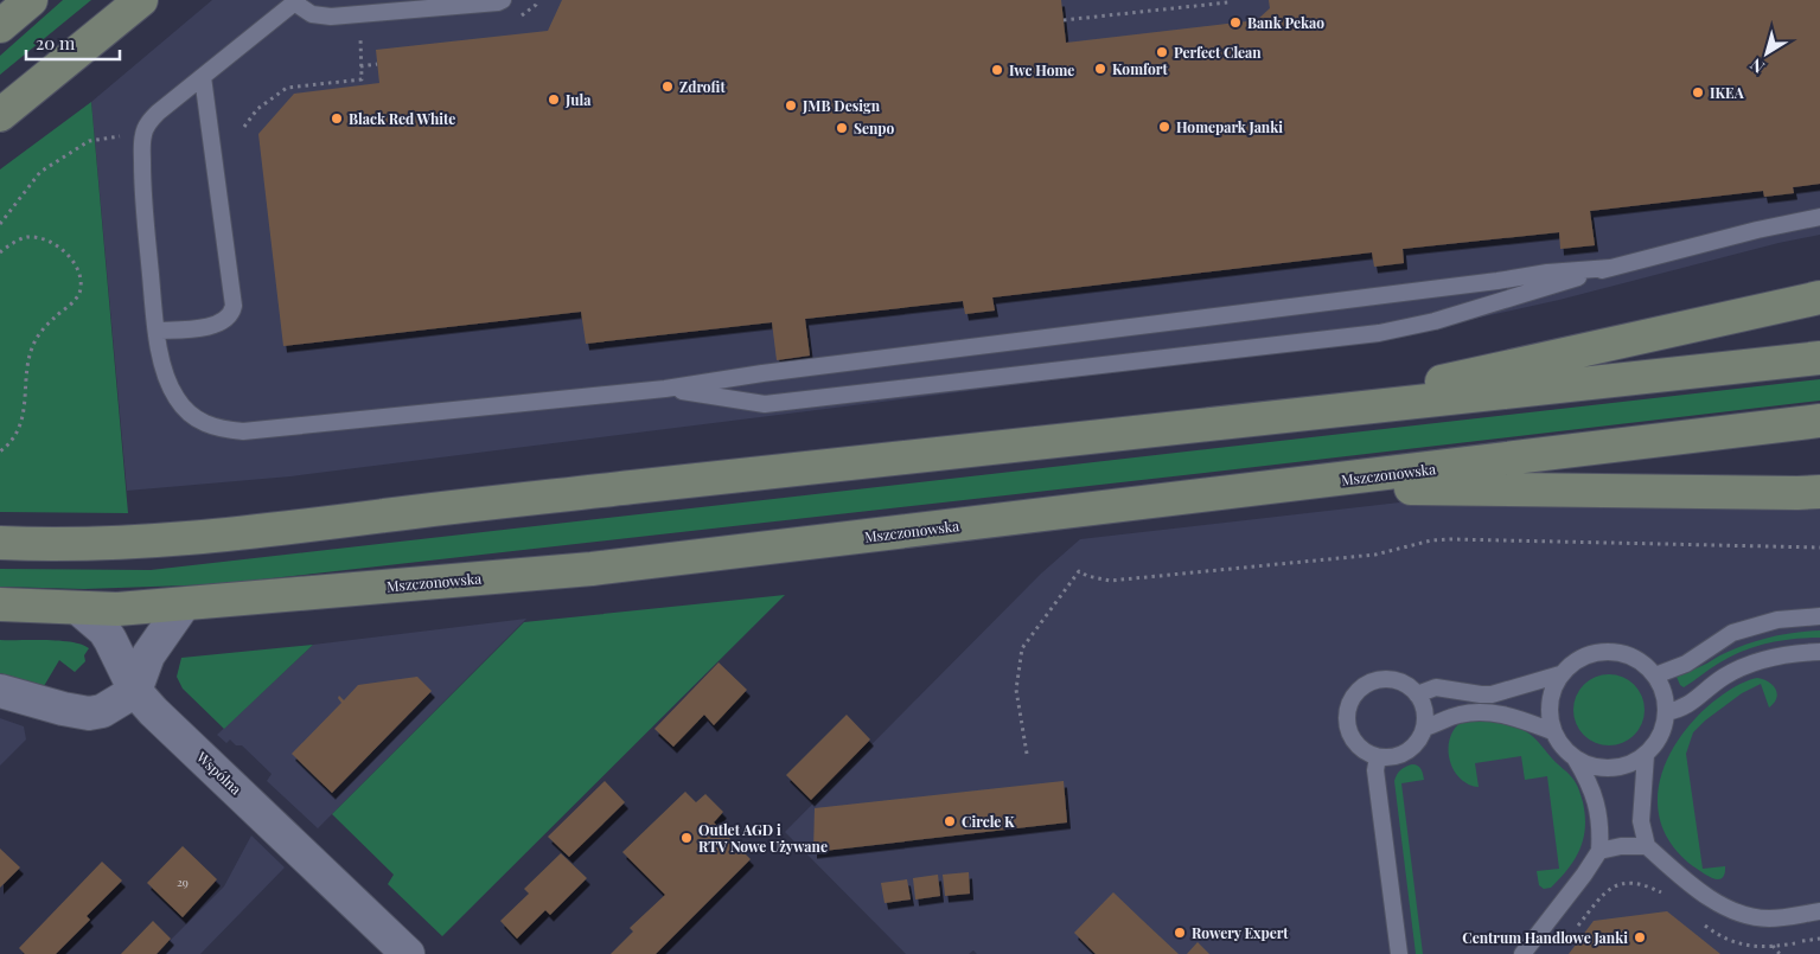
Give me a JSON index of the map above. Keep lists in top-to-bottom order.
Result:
{
  "streets": {
    "main road": ["Mszczonowska"],
    "street": ["Wspólna"]
  },
  "crossings": [
    ["Mszczonowska", "Wspólna"]
  ],
  "places": [
    "Bank Pekao",
    "Perfect Clean",
    "Komfort",
    "Iwc Home",
    "Zdrofit",
    "IKEA",
    "Jula",
    "JMB Design",
    "Black Red White",
    "Homepark Janki",
    "Senpo",
    "Circle K",
    "Outlet AGD i RTV Nowe Używane",
    "Rowery Expert",
    "Centrum Handlowe Janki"
  ],
  "house_numbers": ["29"],
  "scale_bar": "20 m",
  "north": "bottom left"
}
